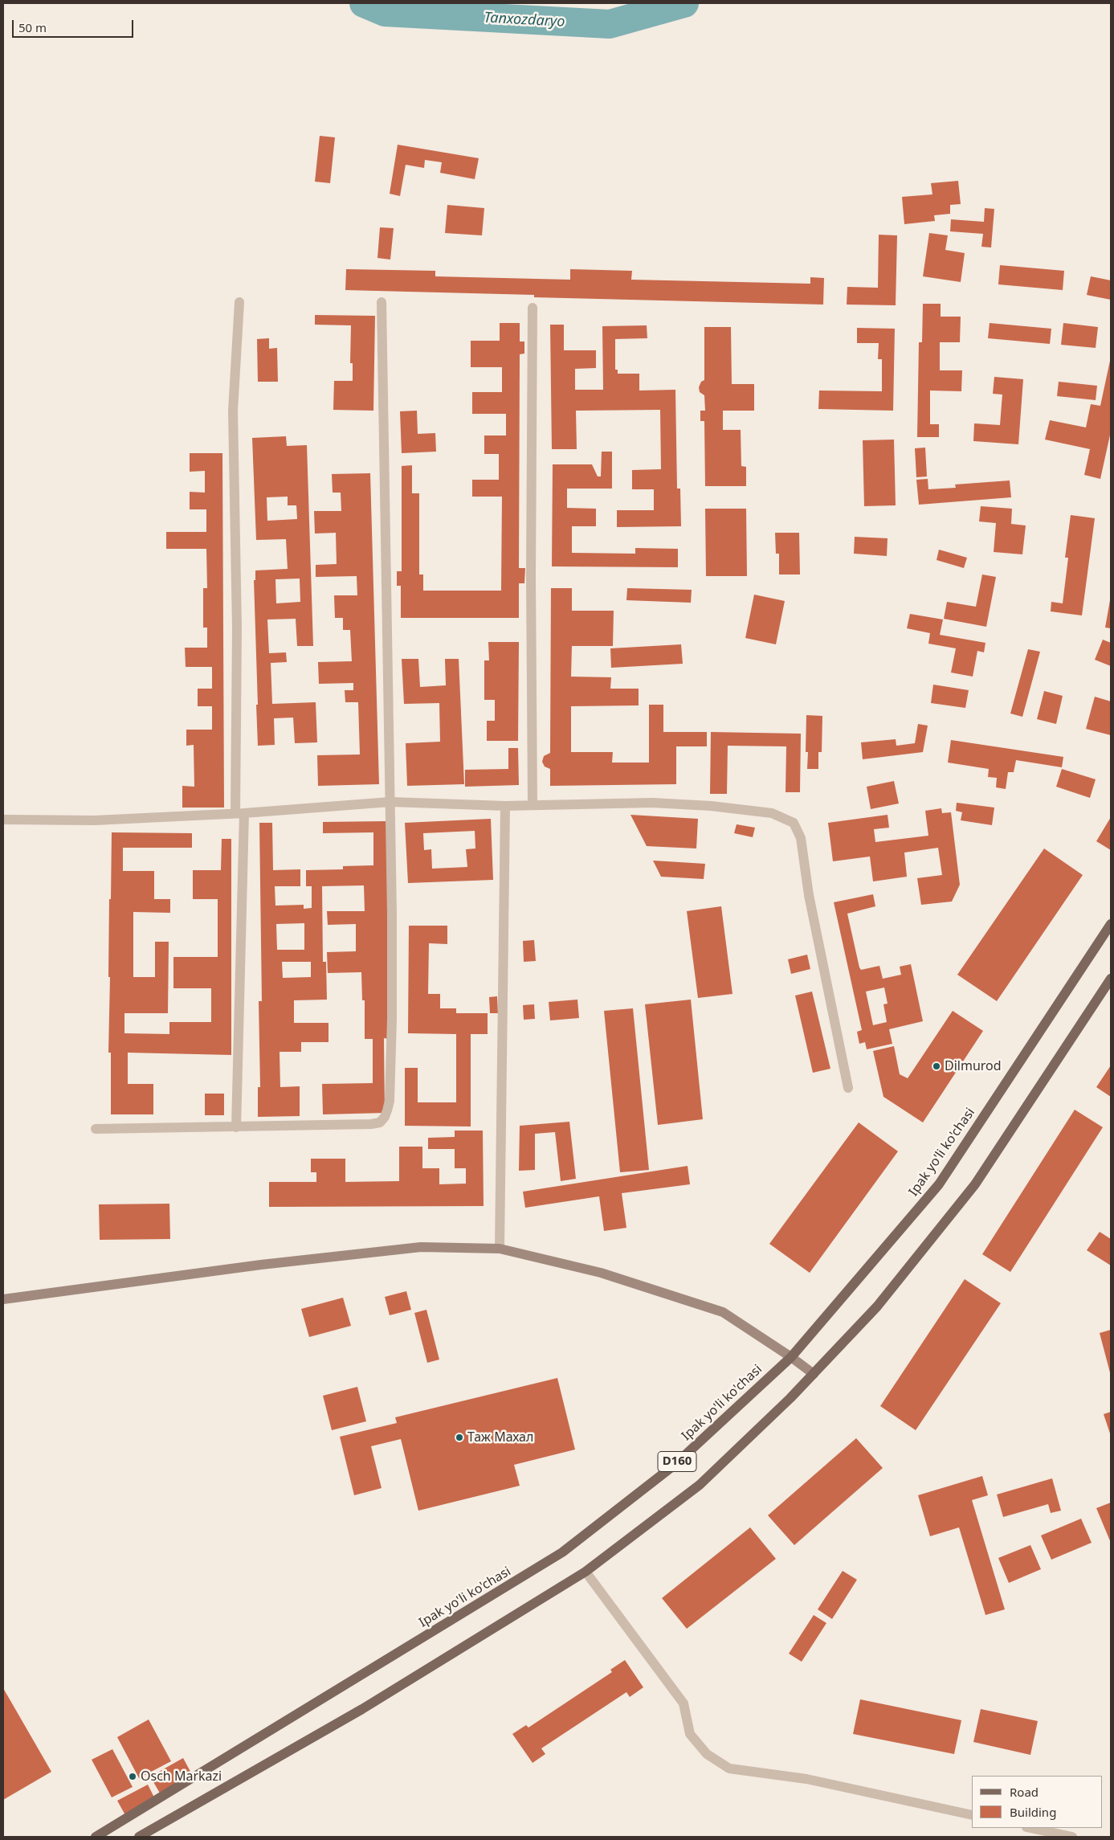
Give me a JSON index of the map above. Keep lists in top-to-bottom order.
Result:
{
  "streets": {
    "main road": ["Ipak yo'li ko'chasi", "D160"]
  },
  "water": ["Tanxozdaryo"],
  "places": ["Dilmurod", "Таж Махал", "Osch Markazi"],
  "legend": ["Road", "Building"],
  "scale_bar": "50 m"
}
